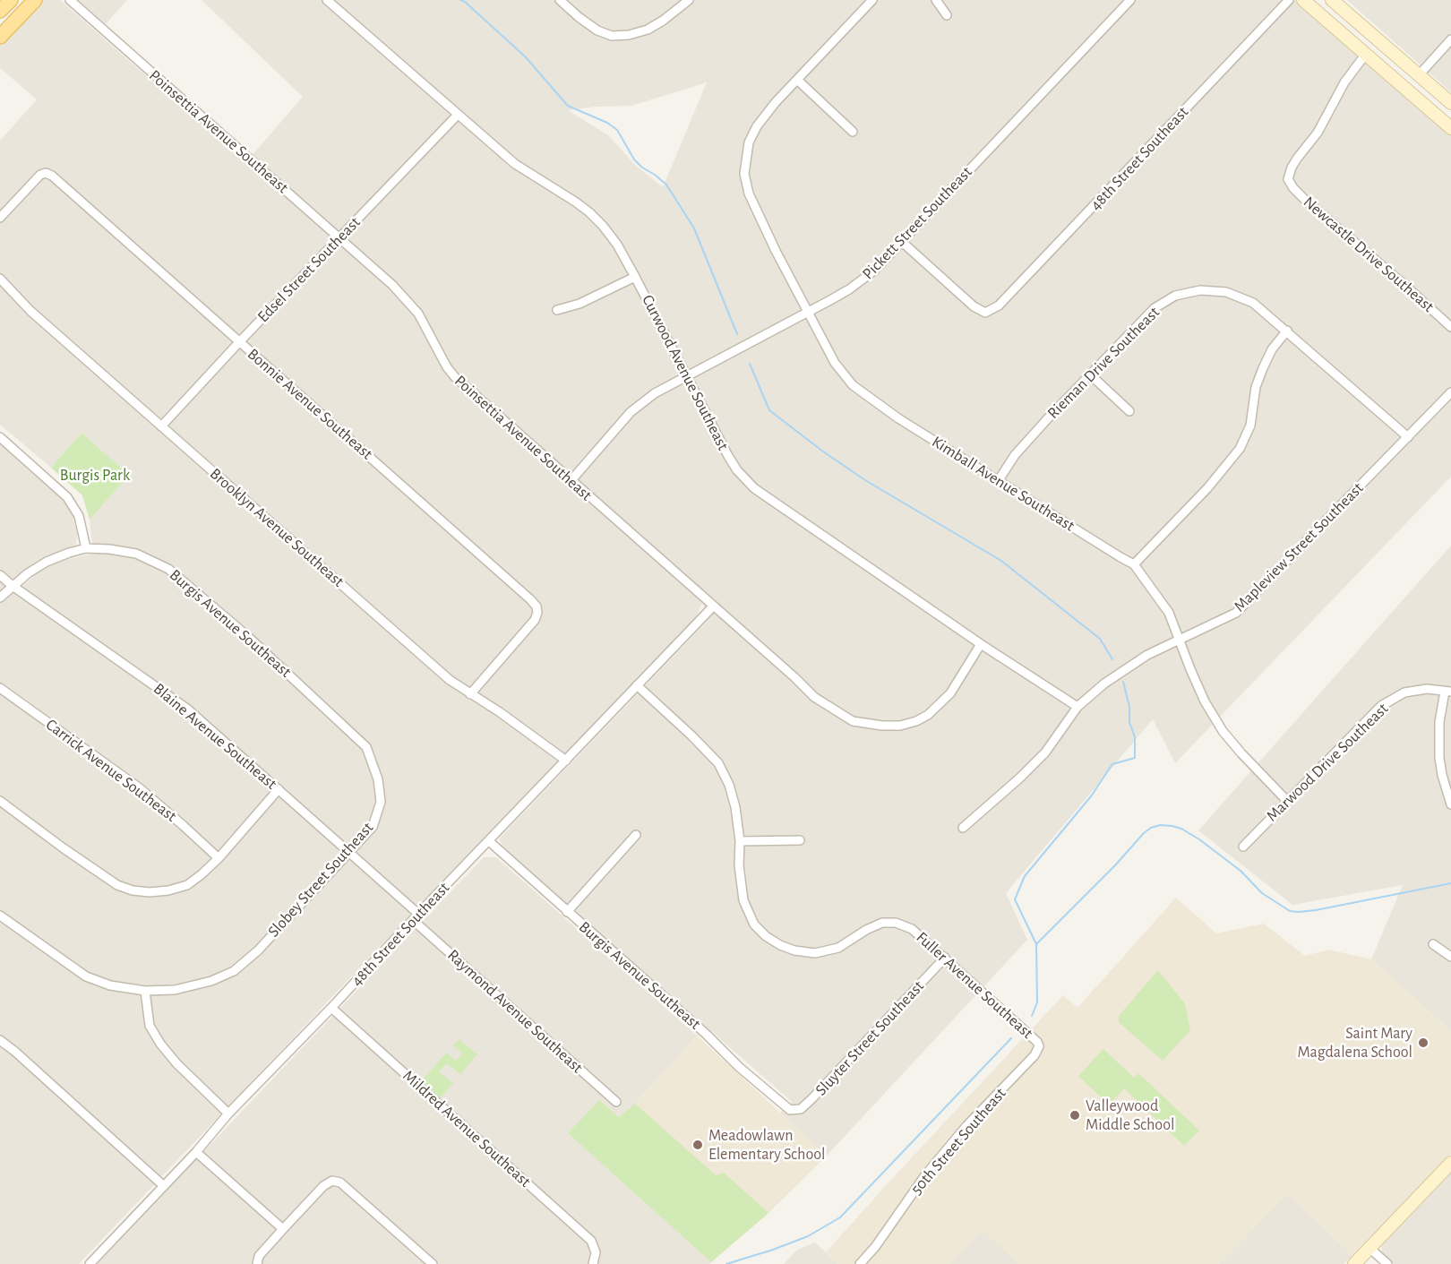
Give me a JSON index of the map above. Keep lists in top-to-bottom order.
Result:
{
  "streets": {
    "street": [
      "Poinsettia Avenue Southeast",
      "48th Street Southeast",
      "Pickett Street Southeast",
      "Newcastle Drive Southeast",
      "Edsel Street Southeast",
      "Rieman Drive Southeast",
      "Curwood Avenue Southeast",
      "Bonnie Avenue Southeast",
      "Kimball Avenue Southeast",
      "Brooklyn Avenue Southeast",
      "Mapleview Street Southeast",
      "Burgis Avenue Southeast",
      "Blaine Avenue Southeast",
      "Marwood Drive Southeast",
      "Carrick Avenue Southeast",
      "Slobey Street Southeast",
      "Fuller Avenue Southeast",
      "Raymond Avenue Southeast",
      "Sluyter Street Southeast",
      "Mildred Avenue Southeast",
      "50th Street Southeast"
    ]
  },
  "crossings": [
    ["Poinsettia Avenue Southeast", "48th Street Southeast"],
    ["Poinsettia Avenue Southeast", "Pickett Street Southeast"],
    ["Poinsettia Avenue Southeast", "Edsel Street Southeast"],
    ["Poinsettia Avenue Southeast", "Curwood Avenue Southeast"],
    ["48th Street Southeast", "Pickett Street Southeast"],
    ["48th Street Southeast", "Brooklyn Avenue Southeast"],
    ["48th Street Southeast", "Burgis Avenue Southeast"],
    ["48th Street Southeast", "Blaine Avenue Southeast"],
    ["48th Street Southeast", "Fuller Avenue Southeast"],
    ["48th Street Southeast", "Raymond Avenue Southeast"],
    ["48th Street Southeast", "Mildred Avenue Southeast"],
    ["Pickett Street Southeast", "Curwood Avenue Southeast"],
    ["Pickett Street Southeast", "Kimball Avenue Southeast"],
    ["Edsel Street Southeast", "Curwood Avenue Southeast"],
    ["Edsel Street Southeast", "Bonnie Avenue Southeast"],
    ["Edsel Street Southeast", "Brooklyn Avenue Southeast"],
    ["Rieman Drive Southeast", "Kimball Avenue Southeast"],
    ["Rieman Drive Southeast", "Mapleview Street Southeast"],
    ["Curwood Avenue Southeast", "Mapleview Street Southeast"],
    ["Bonnie Avenue Southeast", "Brooklyn Avenue Southeast"],
    ["Kimball Avenue Southeast", "Mapleview Street Southeast"],
    ["Kimball Avenue Southeast", "Marwood Drive Southeast"],
    ["Burgis Avenue Southeast", "Slobey Street Southeast"],
    ["Burgis Avenue Southeast", "Sluyter Street Southeast"],
    ["Blaine Avenue Southeast", "Slobey Street Southeast"],
    ["Blaine Avenue Southeast", "Raymond Avenue Southeast"],
    ["Fuller Avenue Southeast", "Sluyter Street Southeast"],
    ["Fuller Avenue Southeast", "50th Street Southeast"]
  ],
  "parks": ["Burgis Park"],
  "places": ["Saint Mary Magdalena School", "Valleywood Middle School", "Meadowlawn Elementary School"]
}
